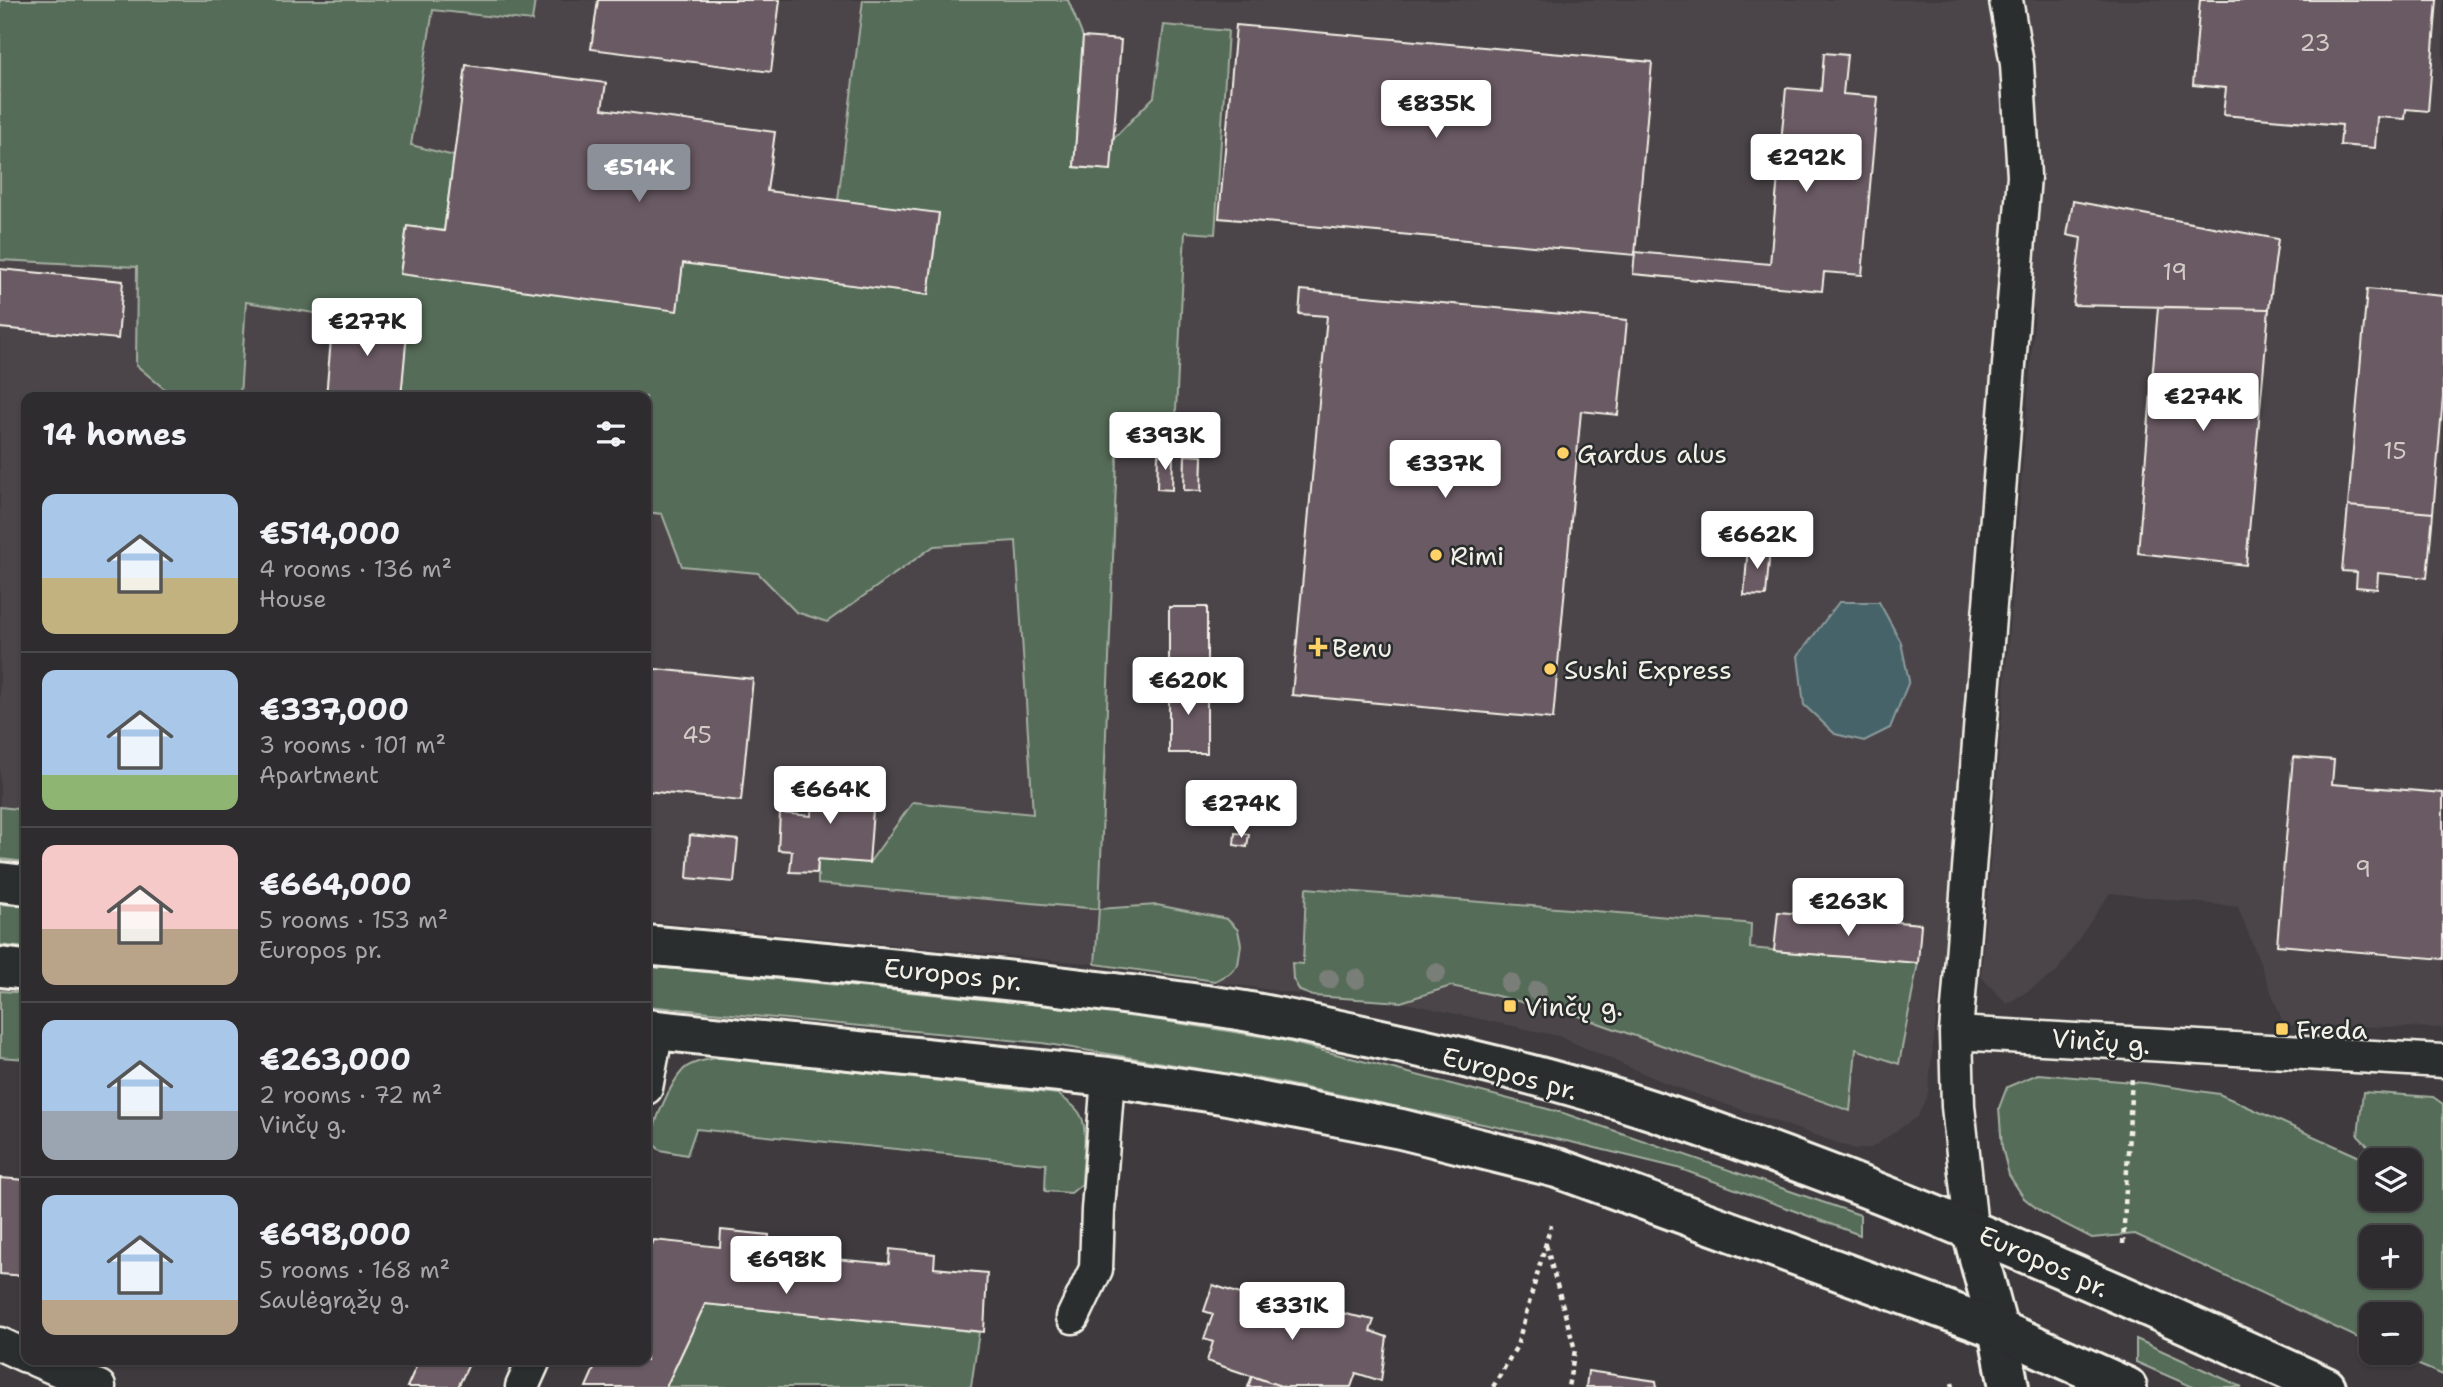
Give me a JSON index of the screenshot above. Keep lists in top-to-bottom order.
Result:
{
  "streets": {
    "main road": ["Europos pr."],
    "street": ["Vinčų g."]
  },
  "places": {
    "other": ["Gardus alus", "Rimi", "Sushi Express"],
    "health": ["Benu"],
    "transit": ["Vinčų g.", "Freda"]
  },
  "house_numbers": [
    "23",
    "19",
    "15",
    "45",
    "9"
  ],
  "page": {
    "price": [
      "€835K",
      "€292K",
      "€514K",
      "€277K",
      "€274K",
      "€393K",
      "€337K",
      "€662K",
      "€620K",
      "€664K",
      "€274K",
      "€263K",
      "€698K",
      "€331K"
    ],
    "heading": "14 homes",
    "list": [
      {
        "name": "€514,000",
        "note": "4 rooms · 136 m² · House"
      },
      {
        "name": "€337,000",
        "note": "3 rooms · 101 m² · Apartment"
      },
      {
        "name": "€664,000",
        "note": "5 rooms · 153 m² · Europos pr."
      },
      {
        "name": "€263,000",
        "note": "2 rooms · 72 m² · Vinčų g."
      },
      {
        "name": "€698,000",
        "note": "5 rooms · 168 m² · Saulėgrąžų g."
      }
    ],
    "map_buttons": ["+", "−"]
  }
}
